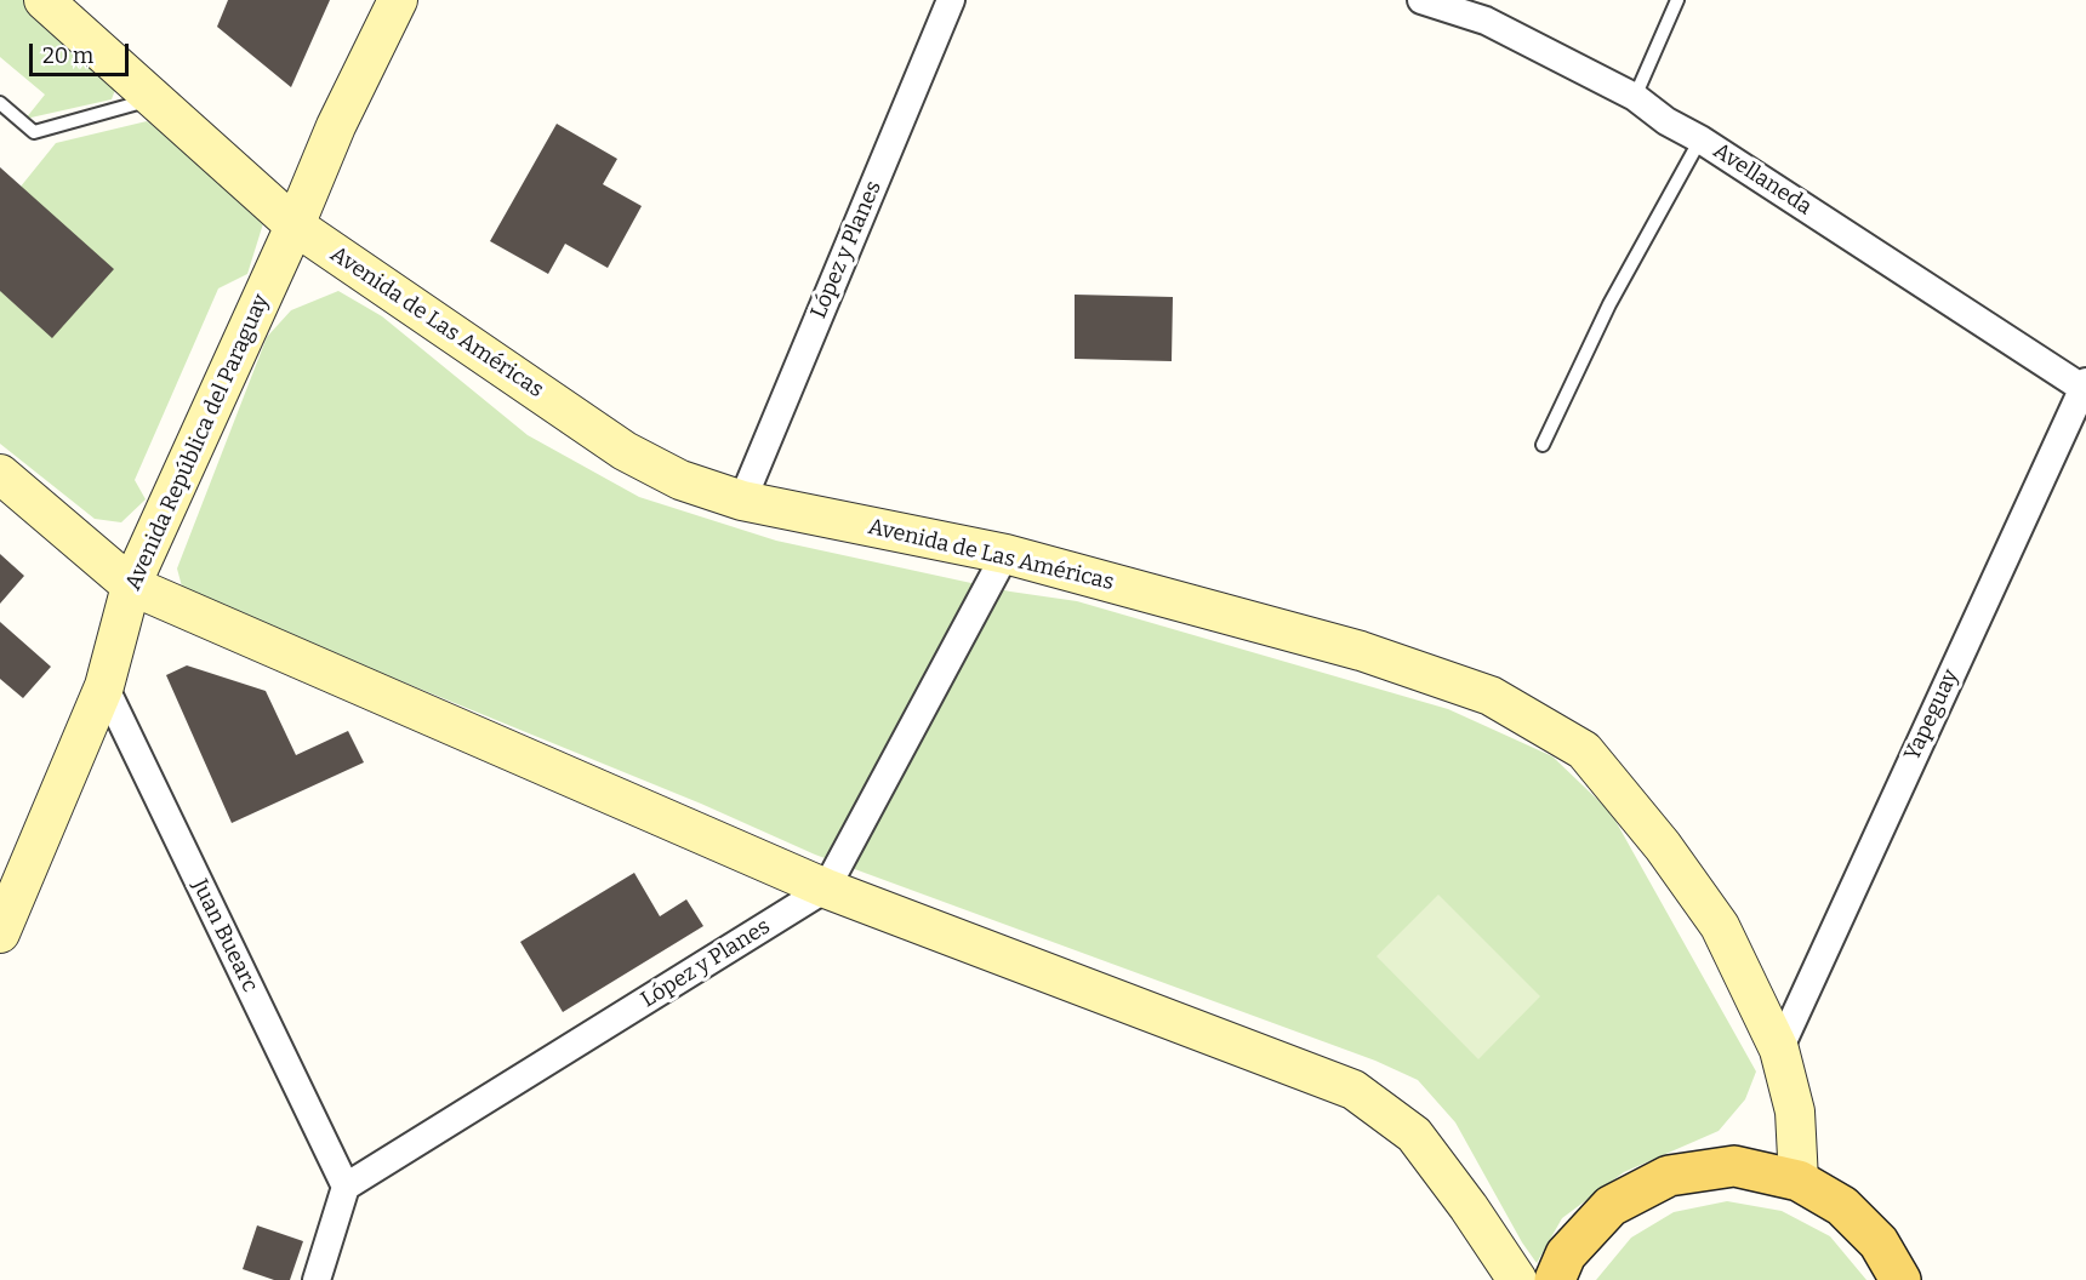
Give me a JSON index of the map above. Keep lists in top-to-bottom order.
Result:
{
  "streets": {
    "main road": ["Avenida de Las Américas", "Avenida República del Paraguay"],
    "street": [
      "Avellaneda",
      "López y Planes",
      "Yapeguay",
      "Juan Buearc"
    ]
  },
  "crossings": [
    ["Avellaneda", "Yapeguay"],
    ["López y Planes", "Avenida de Las Américas"],
    ["López y Planes", "Juan Buearc"],
    ["Avenida de Las Américas", "Avenida República del Paraguay"],
    ["Avenida de Las Américas", "Yapeguay"],
    ["Avenida República del Paraguay", "Juan Buearc"]
  ],
  "scale_bar": "20 m"
}
